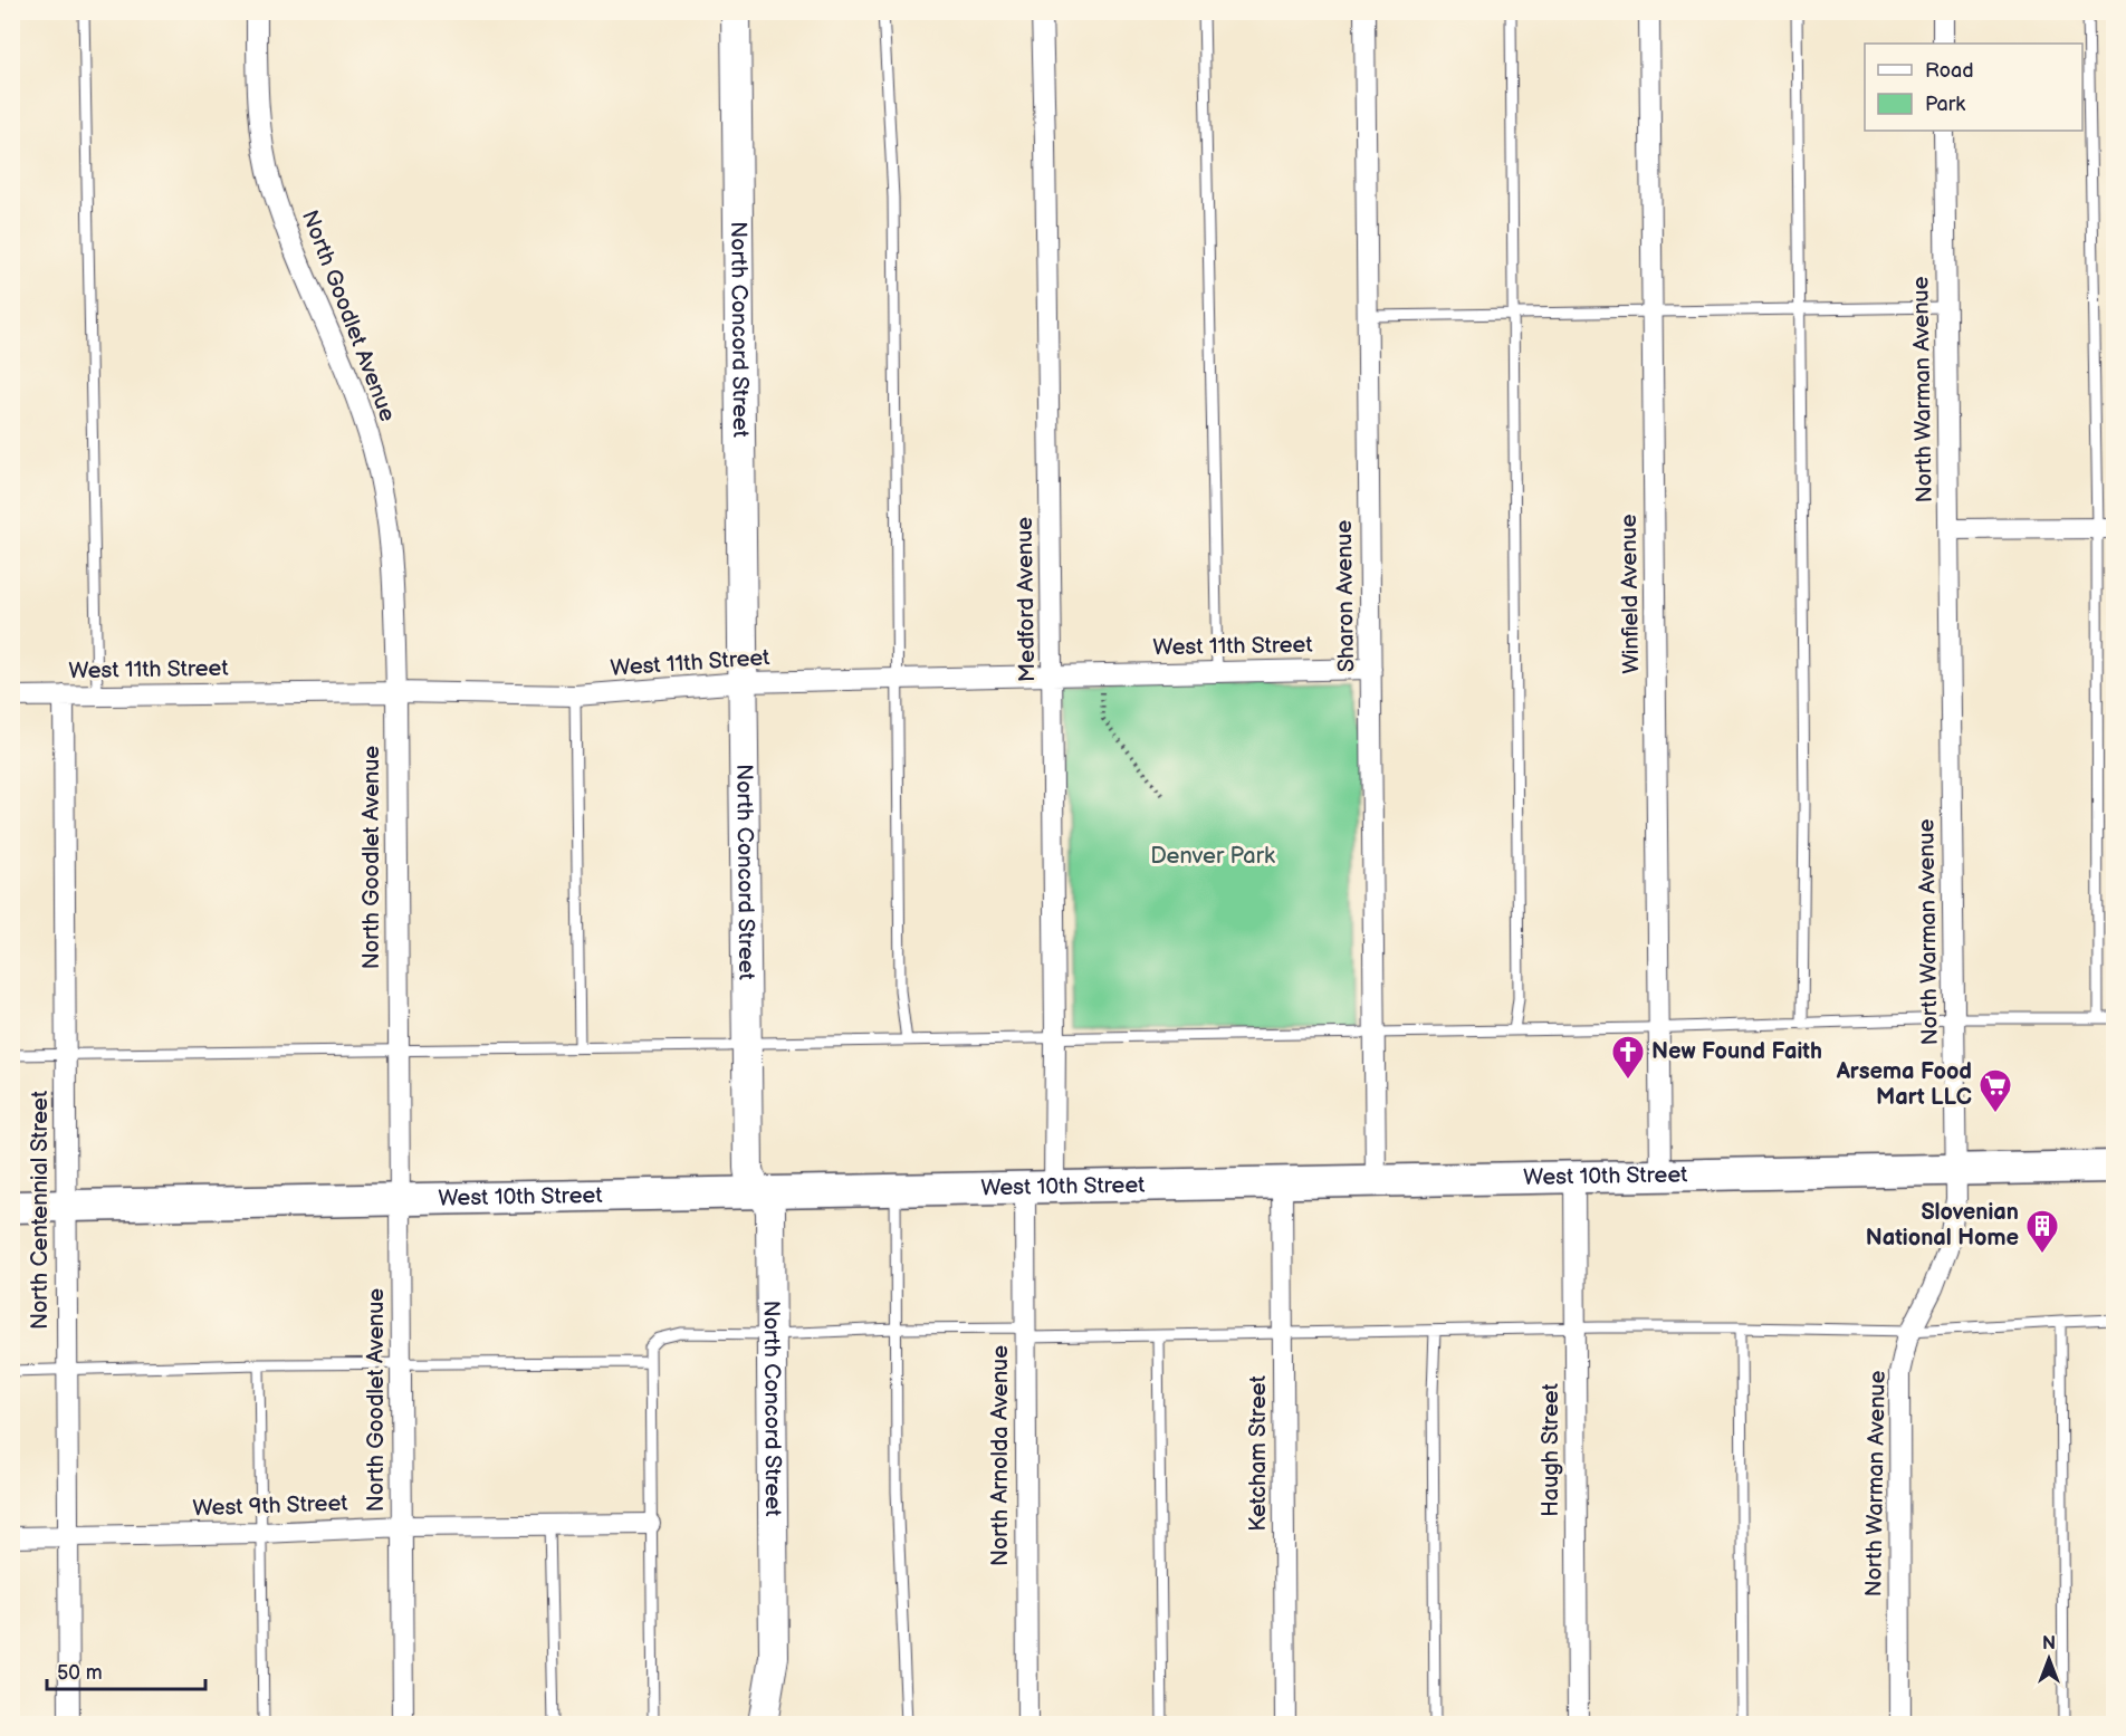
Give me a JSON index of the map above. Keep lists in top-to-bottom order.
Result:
{
  "streets": {
    "main road": ["North Concord Street", "West 10th Street"],
    "street": [
      "North Goodlet Avenue",
      "North Warman Avenue",
      "Winfield Avenue",
      "Sharon Avenue",
      "Medford Avenue",
      "West 11th Street",
      "North Centennial Street",
      "Haugh Street",
      "Ketcham Street",
      "North Arnolda Avenue",
      "West 9th Street"
    ]
  },
  "crossings": [
    ["North Goodlet Avenue", "West 11th Street"],
    ["North Goodlet Avenue", "West 10th Street"],
    ["North Goodlet Avenue", "West 9th Street"],
    ["North Concord Street", "West 11th Street"],
    ["North Concord Street", "West 10th Street"],
    ["North Warman Avenue", "West 10th Street"],
    ["Winfield Avenue", "West 10th Street"],
    ["Sharon Avenue", "West 11th Street"],
    ["Sharon Avenue", "West 10th Street"],
    ["Medford Avenue", "West 11th Street"],
    ["Medford Avenue", "West 10th Street"],
    ["Medford Avenue", "North Arnolda Avenue"],
    ["West 11th Street", "North Centennial Street"],
    ["West 10th Street", "North Centennial Street"],
    ["West 10th Street", "Haugh Street"],
    ["West 10th Street", "Ketcham Street"],
    ["West 10th Street", "North Arnolda Avenue"],
    ["North Centennial Street", "West 9th Street"]
  ],
  "parks": ["Denver Park"],
  "places": {
    "church": ["New Found Faith"],
    "supermarket": ["Arsema Food Mart LLC"],
    "building": ["Slovenian National Home"]
  },
  "legend": ["Road", "Park"],
  "scale_bar": "50 m",
  "north": "top"
}
